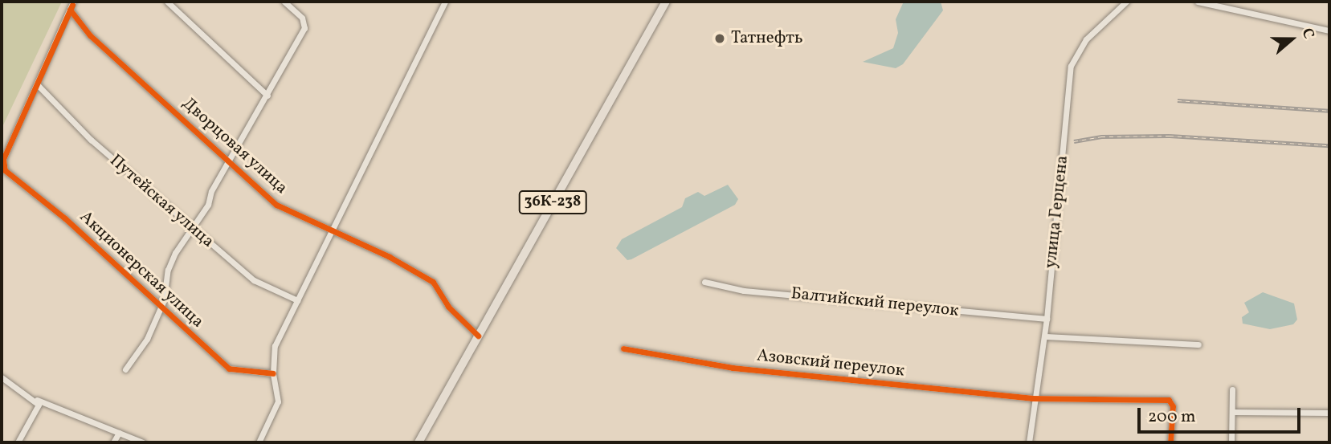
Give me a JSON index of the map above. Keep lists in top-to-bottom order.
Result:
{
  "streets": {
    "main road": ["36К-238"],
    "street": [
      "Дворцовая улица",
      "Путейская улица",
      "улица Герцена",
      "Акционерская улица",
      "Балтийский переулок",
      "Азовский переулок"
    ]
  },
  "crossings": [
    ["Дворцовая улица", "36К-238"],
    ["улица Герцена", "Балтийский переулок"],
    ["улица Герцена", "Азовский переулок"]
  ],
  "places": ["Татнефть"],
  "scale_bar": "200 m",
  "north": "right"
}
